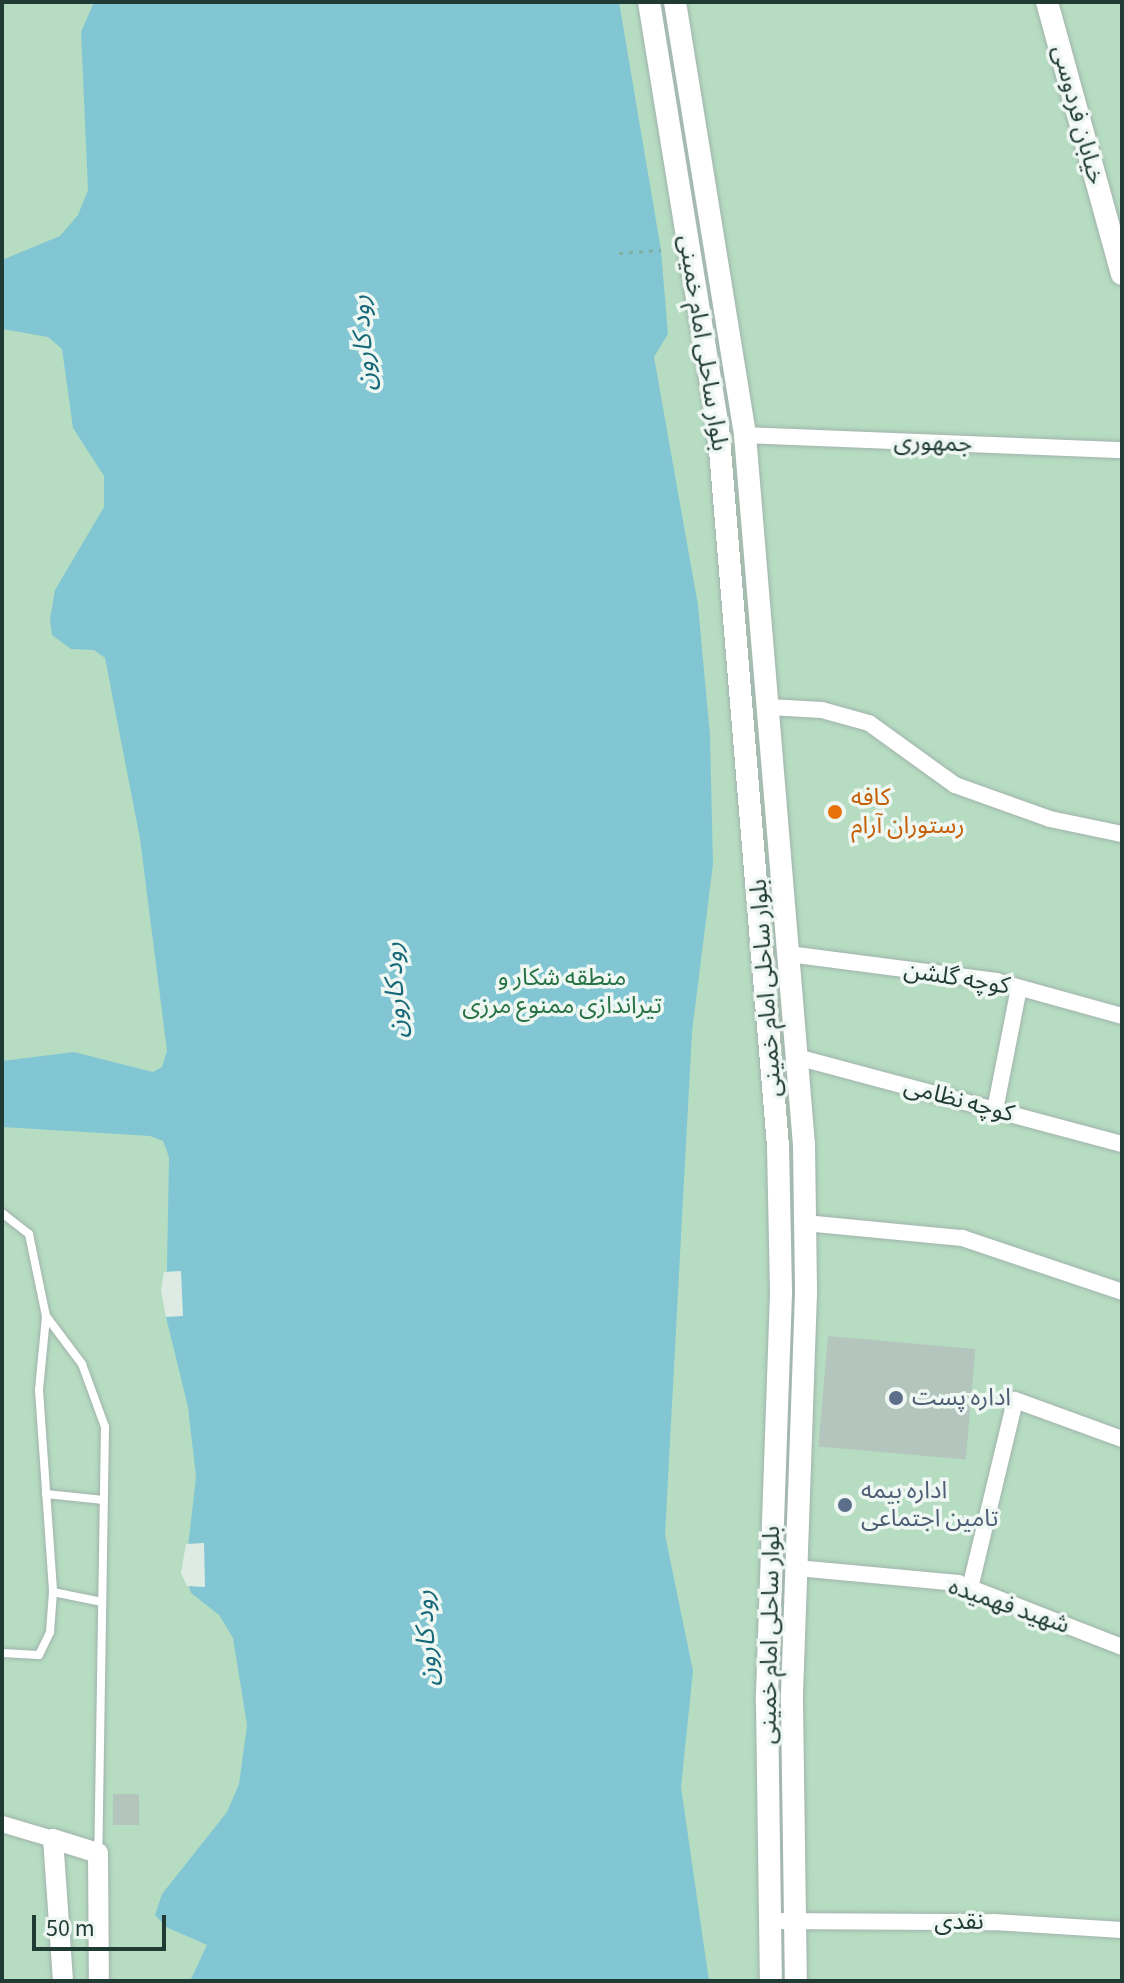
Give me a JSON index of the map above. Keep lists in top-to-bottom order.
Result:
{
  "streets": {
    "main road": ["خیابان فردوسی", "بلوار ساحلی امام خمینی"],
    "street": [
      "جمهوری",
      "کوچه گلشن",
      "کوچه نظامی",
      "شهید فهمیده",
      "نقدی"
    ]
  },
  "crossings": [
    ["بلوار ساحلی امام خمینی", "جمهوری"],
    ["بلوار ساحلی امام خمینی", "کوچه گلشن"],
    ["بلوار ساحلی امام خمینی", "کوچه نظامی"],
    ["بلوار ساحلی امام خمینی", "شهید فهمیده"],
    ["بلوار ساحلی امام خمینی", "نقدی"]
  ],
  "water": ["رود کارون"],
  "parks": ["منطقه شکار و تیراندازی ممنوع مرزی"],
  "places": ["کافه رستوران آرام", "اداره پست", "اداره بیمه تامین اجتماعی"],
  "scale_bar": "50 m"
}
